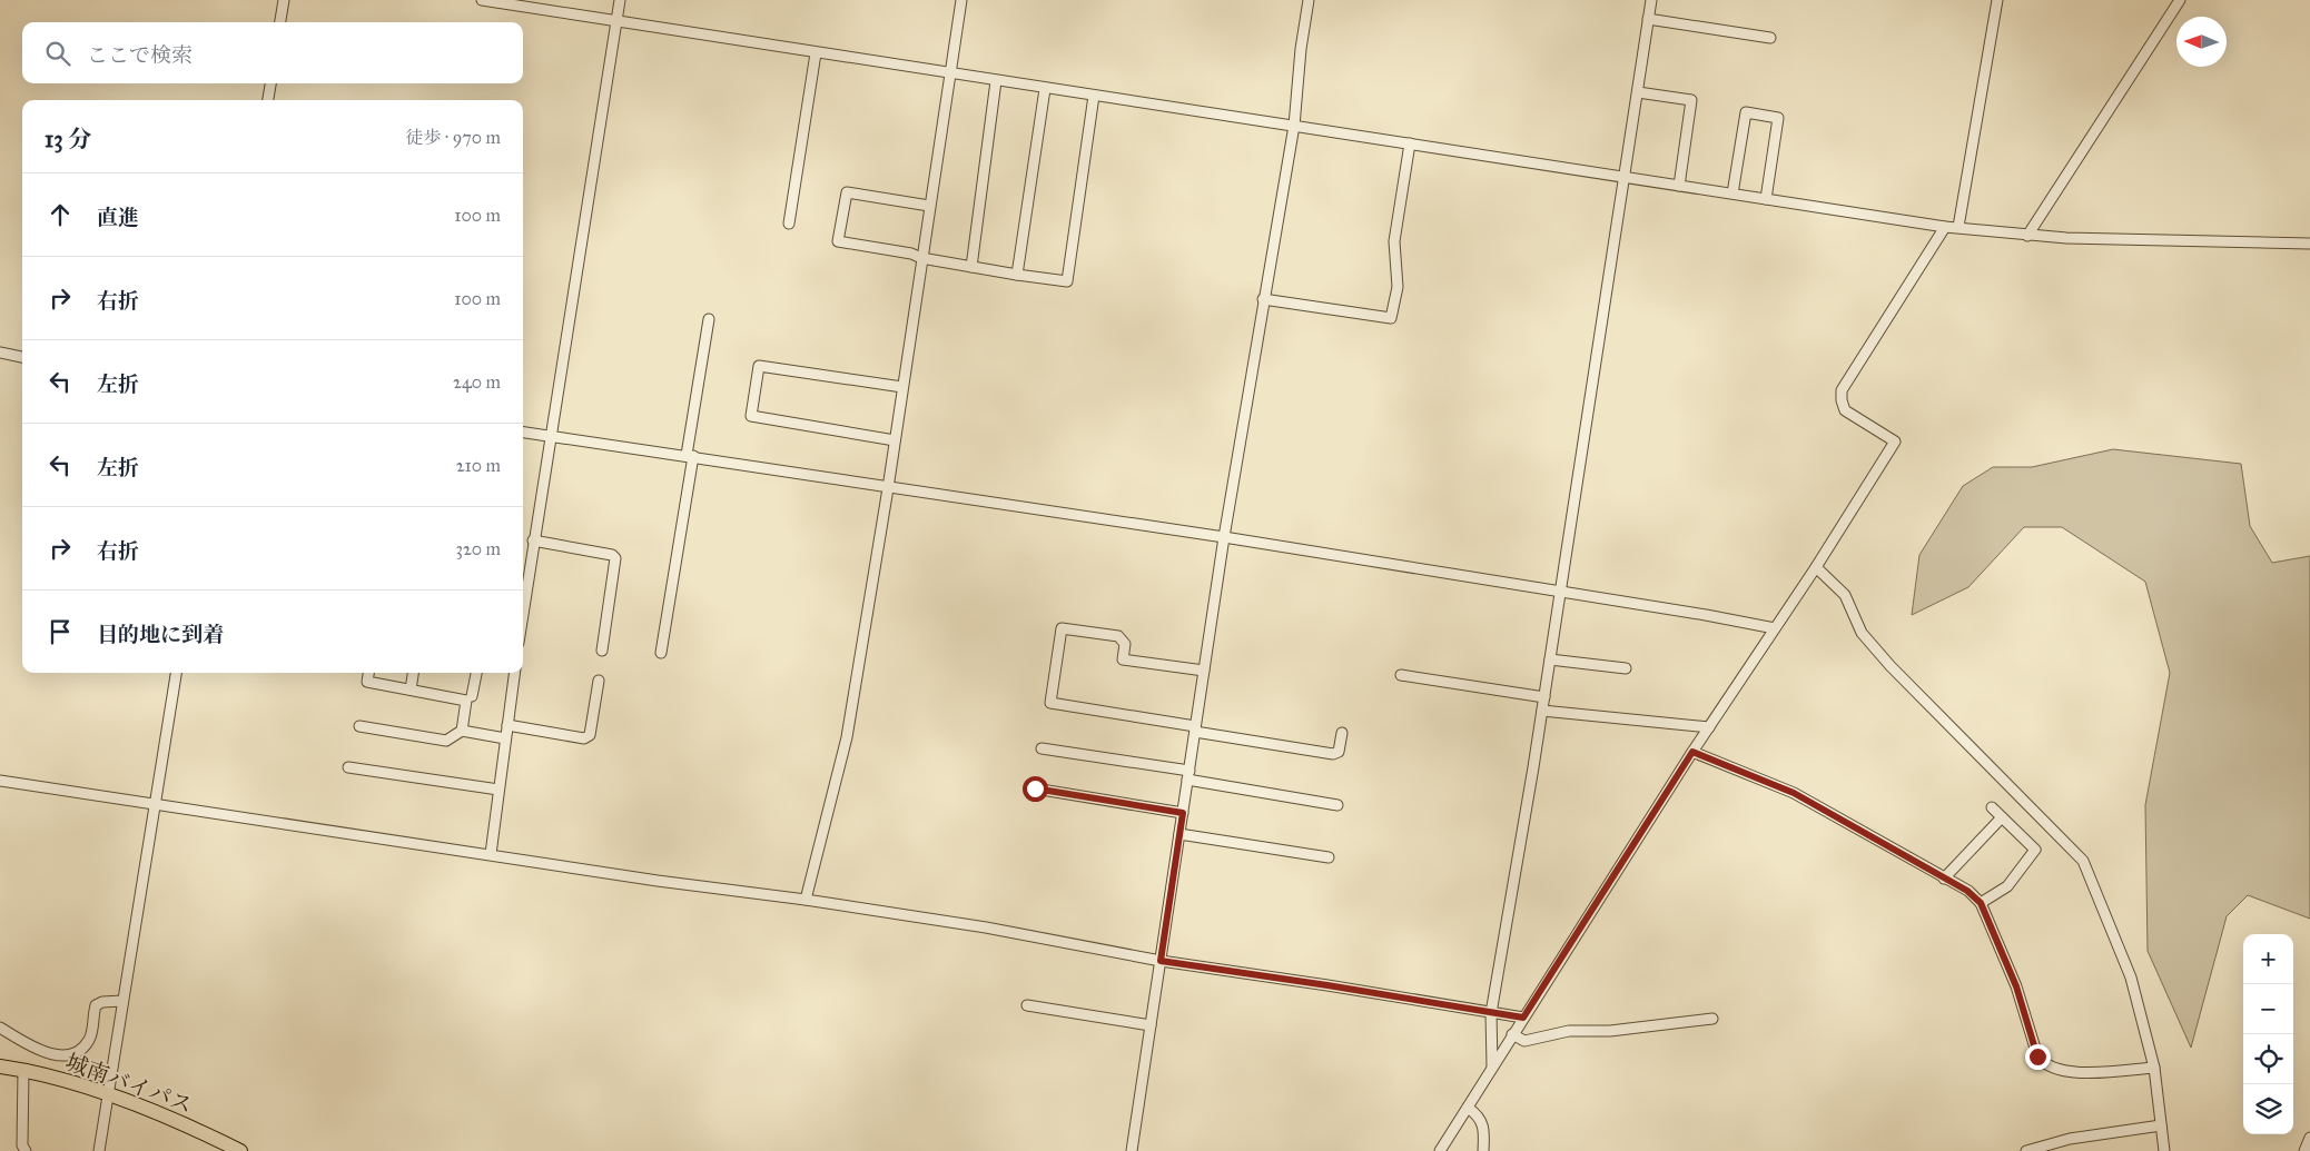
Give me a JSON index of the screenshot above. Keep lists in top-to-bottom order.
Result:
{
  "streets": {
    "highway": ["城南バイパス"]
  },
  "north": "left",
  "page": {
    "search": "ここで検索",
    "heading": ["13 分", "徒歩 · 970 m"],
    "list": [
      ["直進", "100 m"],
      ["右折", "100 m"],
      ["左折", "240 m"],
      ["左折", "210 m"],
      ["右折", "320 m"],
      "目的地に到着"
    ],
    "map_buttons": ["+", "−"]
  }
}
